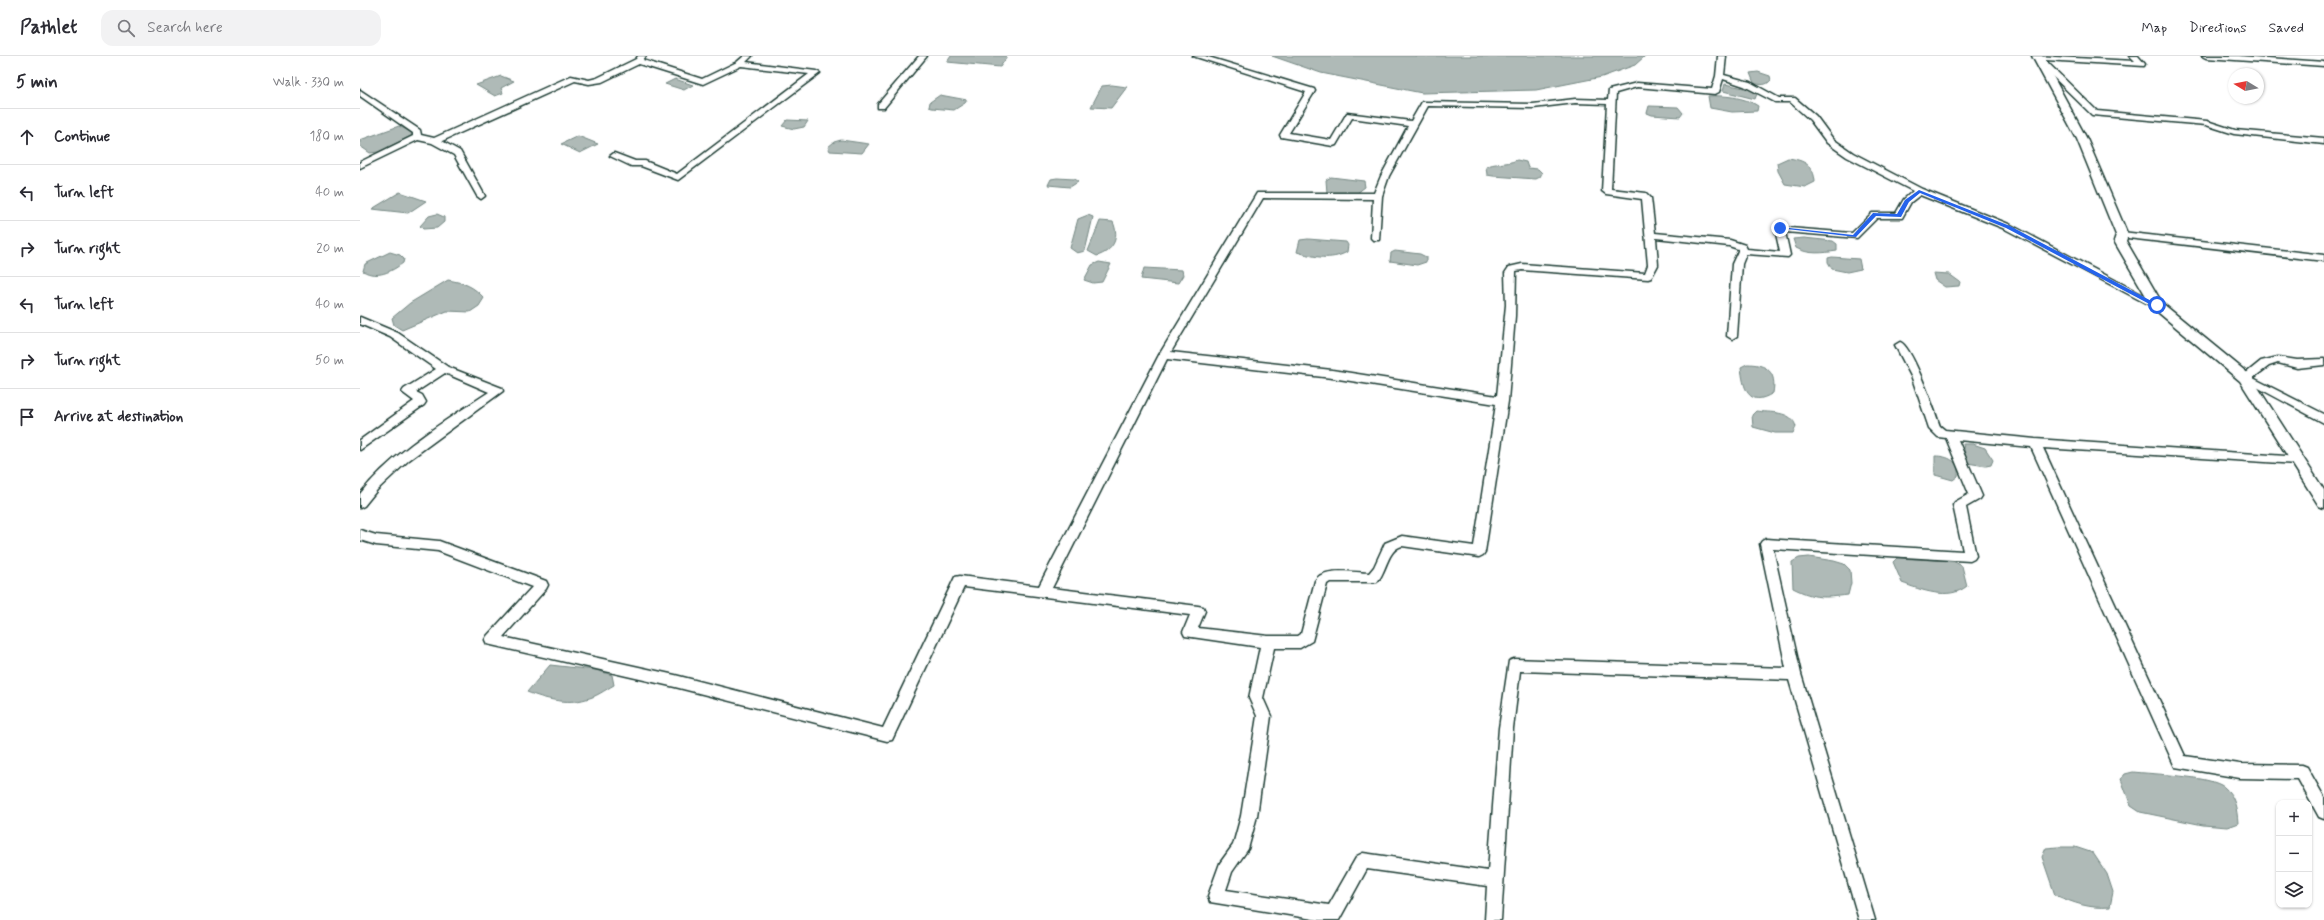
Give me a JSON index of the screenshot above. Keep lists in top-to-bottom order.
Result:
{
  "north": "left",
  "page": {
    "header": "Pathlet",
    "search": "Search here",
    "nav": ["Map", "Directions", "Saved"],
    "heading": ["5 min", "Walk · 330 m"],
    "list": [
      ["Continue", "180 m"],
      ["Turn left", "40 m"],
      ["Turn right", "20 m"],
      ["Turn left", "40 m"],
      ["Turn right", "50 m"],
      "Arrive at destination"
    ],
    "map_buttons": ["+", "−"]
  }
}
